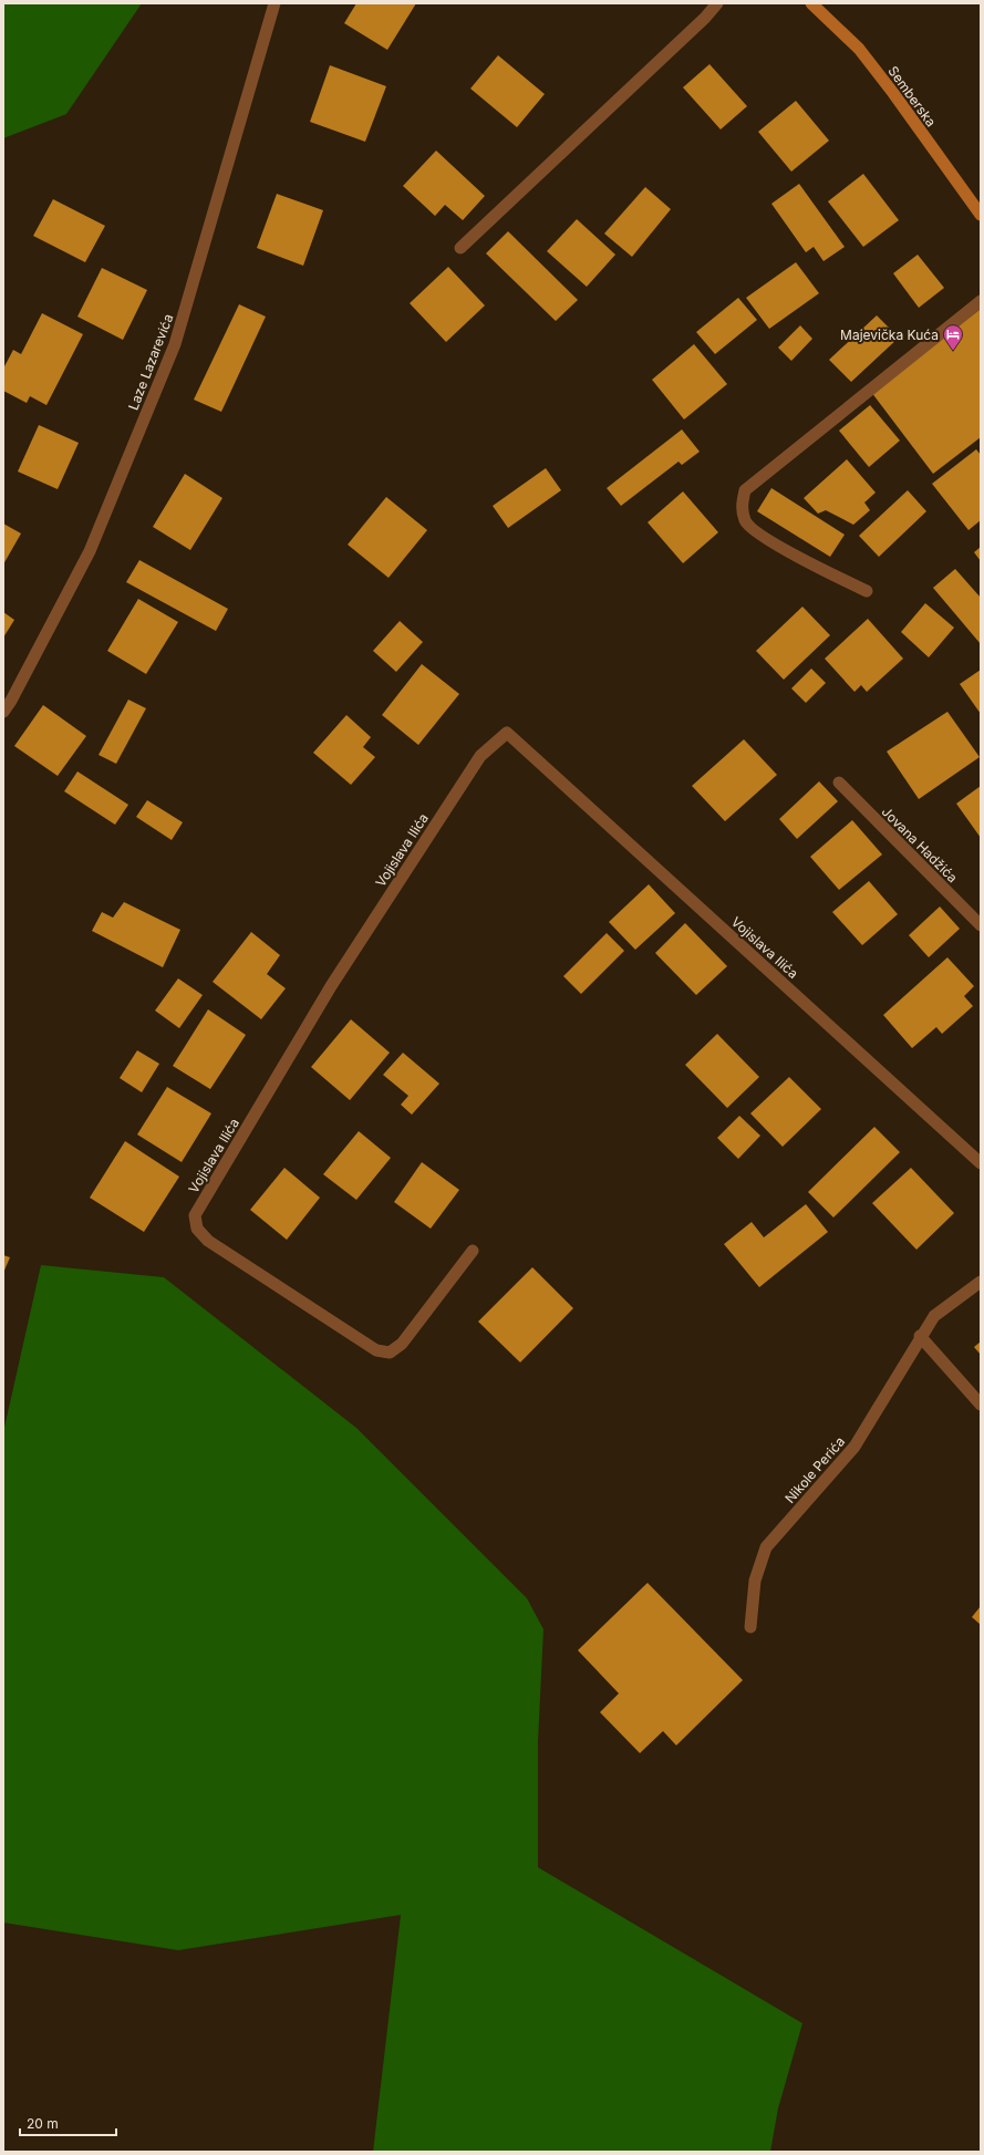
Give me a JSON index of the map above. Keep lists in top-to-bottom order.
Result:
{
  "streets": {
    "main road": ["Semberska"],
    "street": [
      "Laze Lazarevića",
      "Jovana Hadžića",
      "Vojislava Ilića",
      "Nikole Perića"
    ]
  },
  "places": {
    "hotel": ["Majevička Kuća"]
  },
  "scale_bar": "20 m"
}
